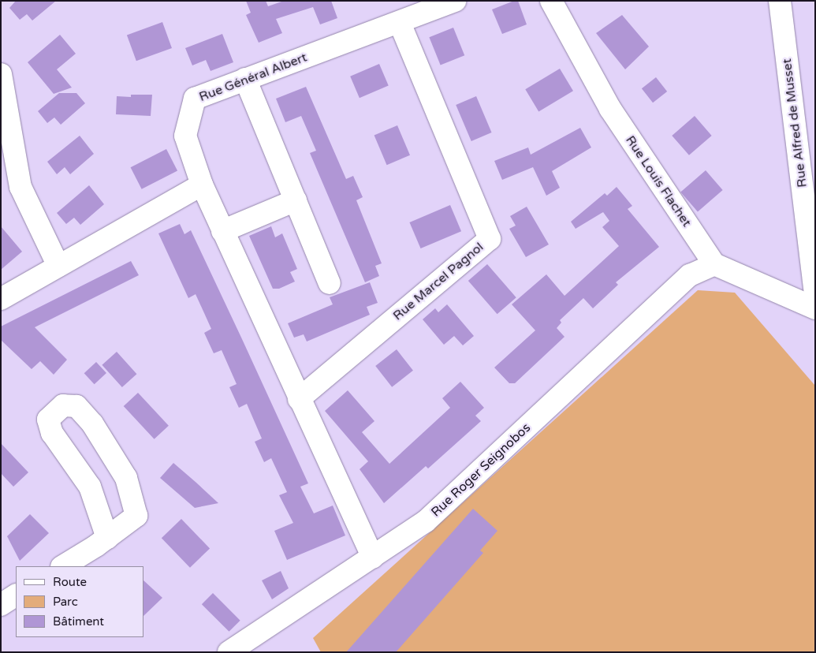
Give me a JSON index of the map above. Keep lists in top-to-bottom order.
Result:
{
  "streets": {
    "street": [
      "Rue Général Albert",
      "Rue Alfred de Musset",
      "Rue Louis Flachet",
      "Rue Marcel Pagnol",
      "Rue Roger Seignobos"
    ]
  },
  "crossings": [
    ["Rue Général Albert", "Rue Marcel Pagnol"],
    ["Rue Louis Flachet", "Rue Roger Seignobos"]
  ],
  "legend": ["Route", "Parc", "Bâtiment"]
}
